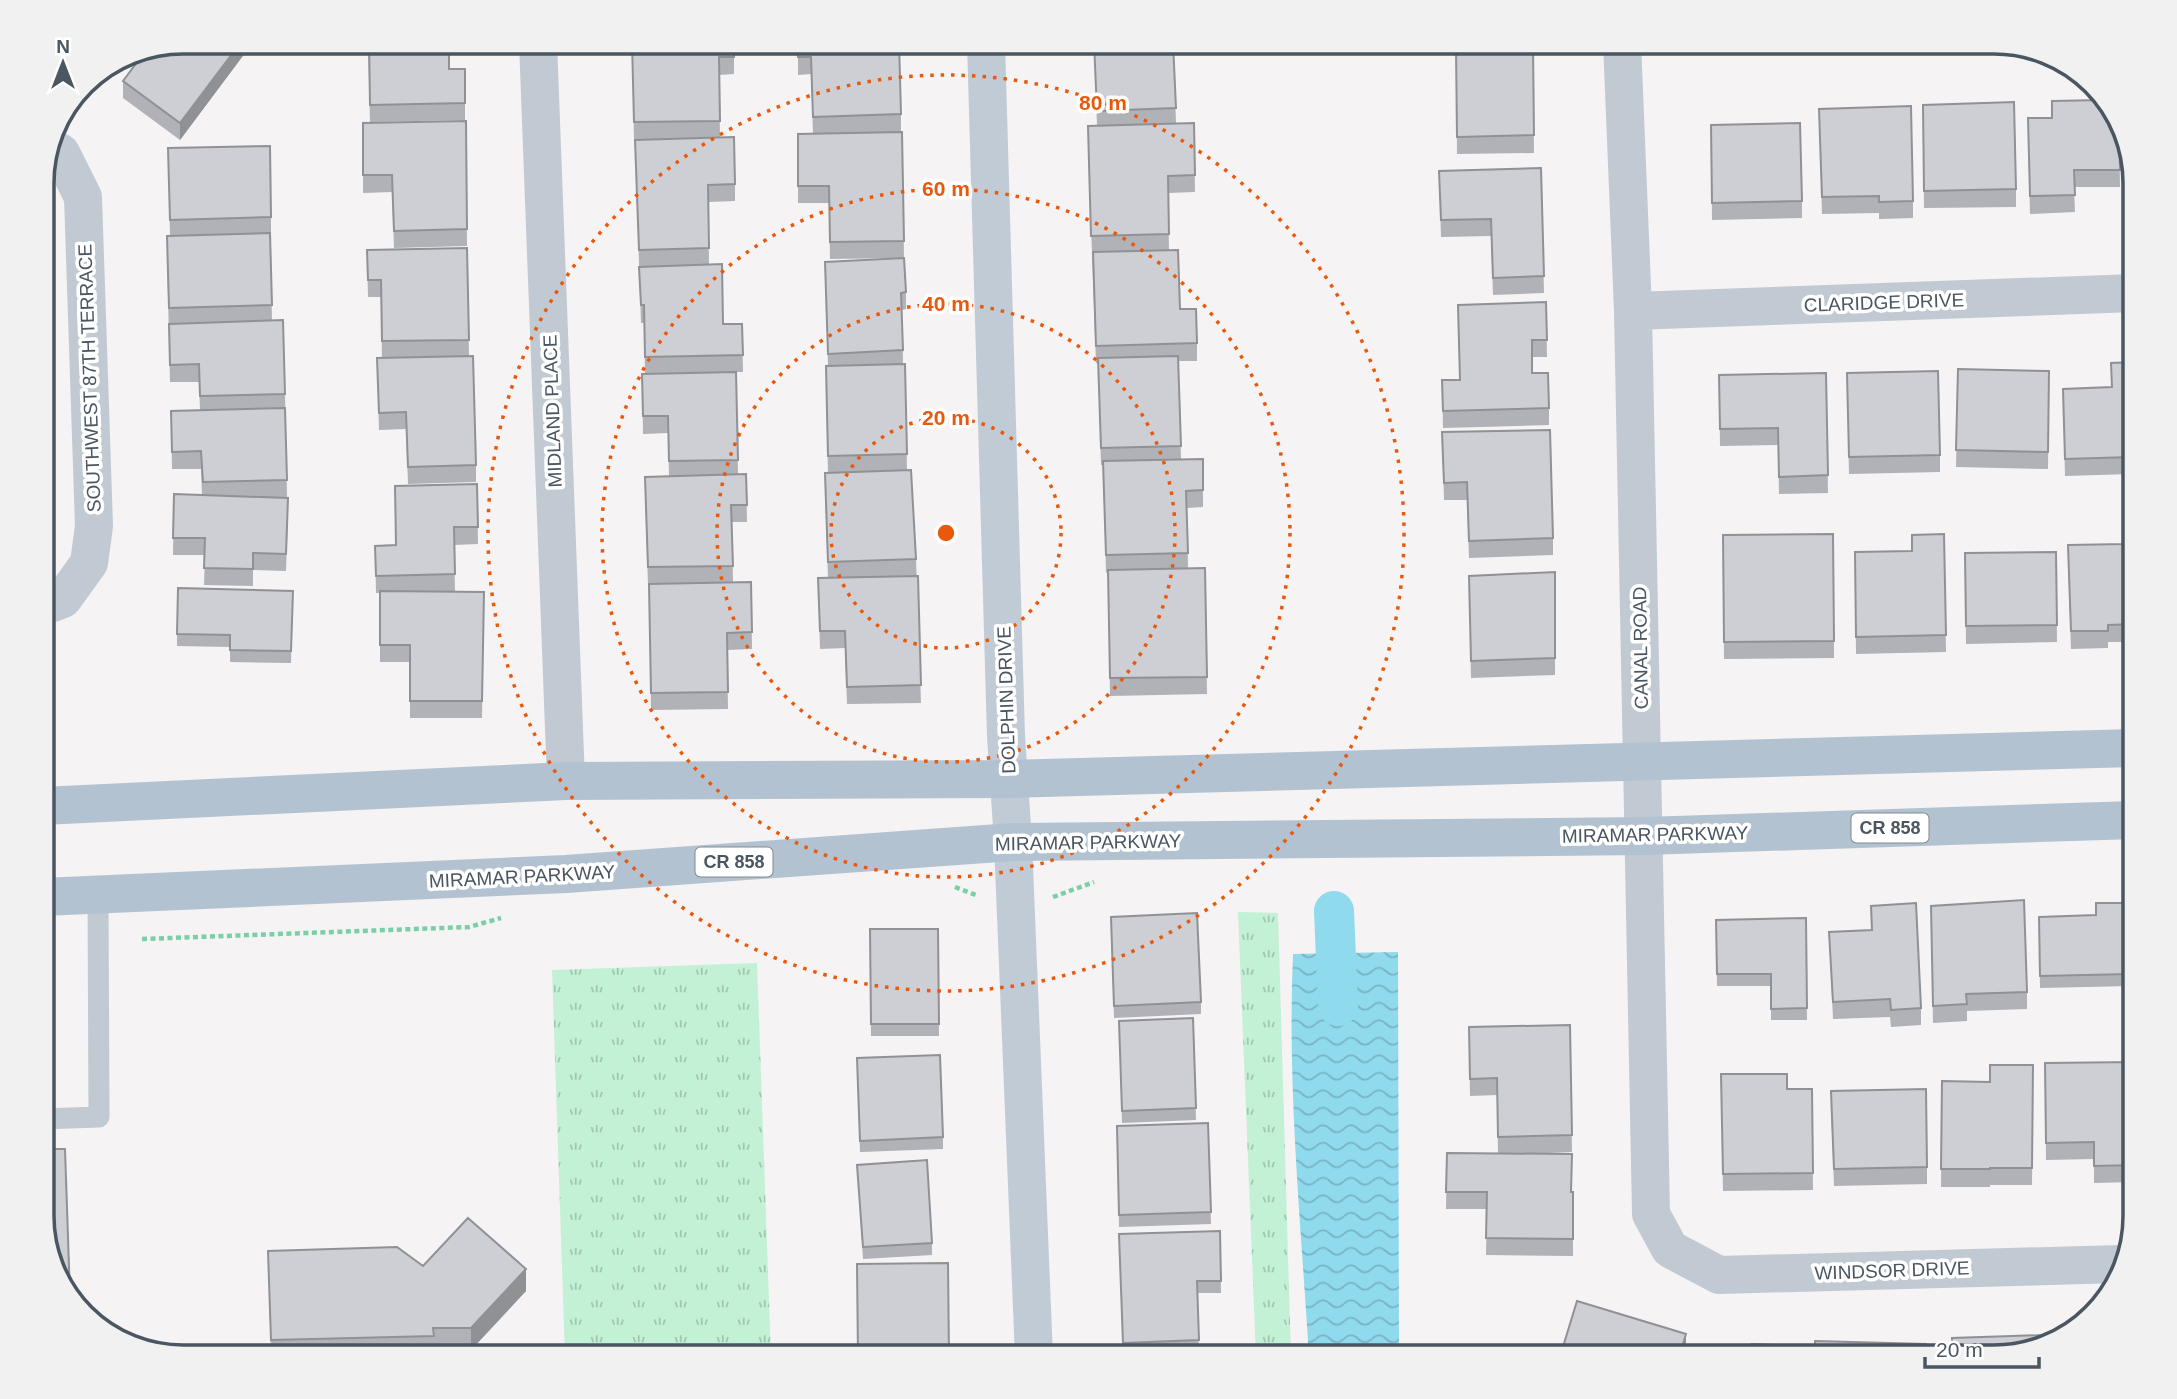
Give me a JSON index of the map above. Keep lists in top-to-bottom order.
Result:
{
  "streets": {
    "main road": ["CR 858", "MIRAMAR PARKWAY"],
    "street": [
      "CLARIDGE DRIVE",
      "SOUTHWEST 87TH TERRACE",
      "MIDLAND PLACE",
      "CANAL ROAD",
      "DOLPHIN DRIVE",
      "WINDSOR DRIVE"
    ]
  },
  "crossings": [
    ["CLARIDGE DRIVE", "CANAL ROAD"],
    ["CANAL ROAD", "MIRAMAR PARKWAY"],
    ["CANAL ROAD", "WINDSOR DRIVE"],
    ["DOLPHIN DRIVE", "MIRAMAR PARKWAY"]
  ],
  "scale_bar": "20 m",
  "north": "top",
  "rings": [
    "80 m",
    "60 m",
    "40 m",
    "20 m"
  ]
}
